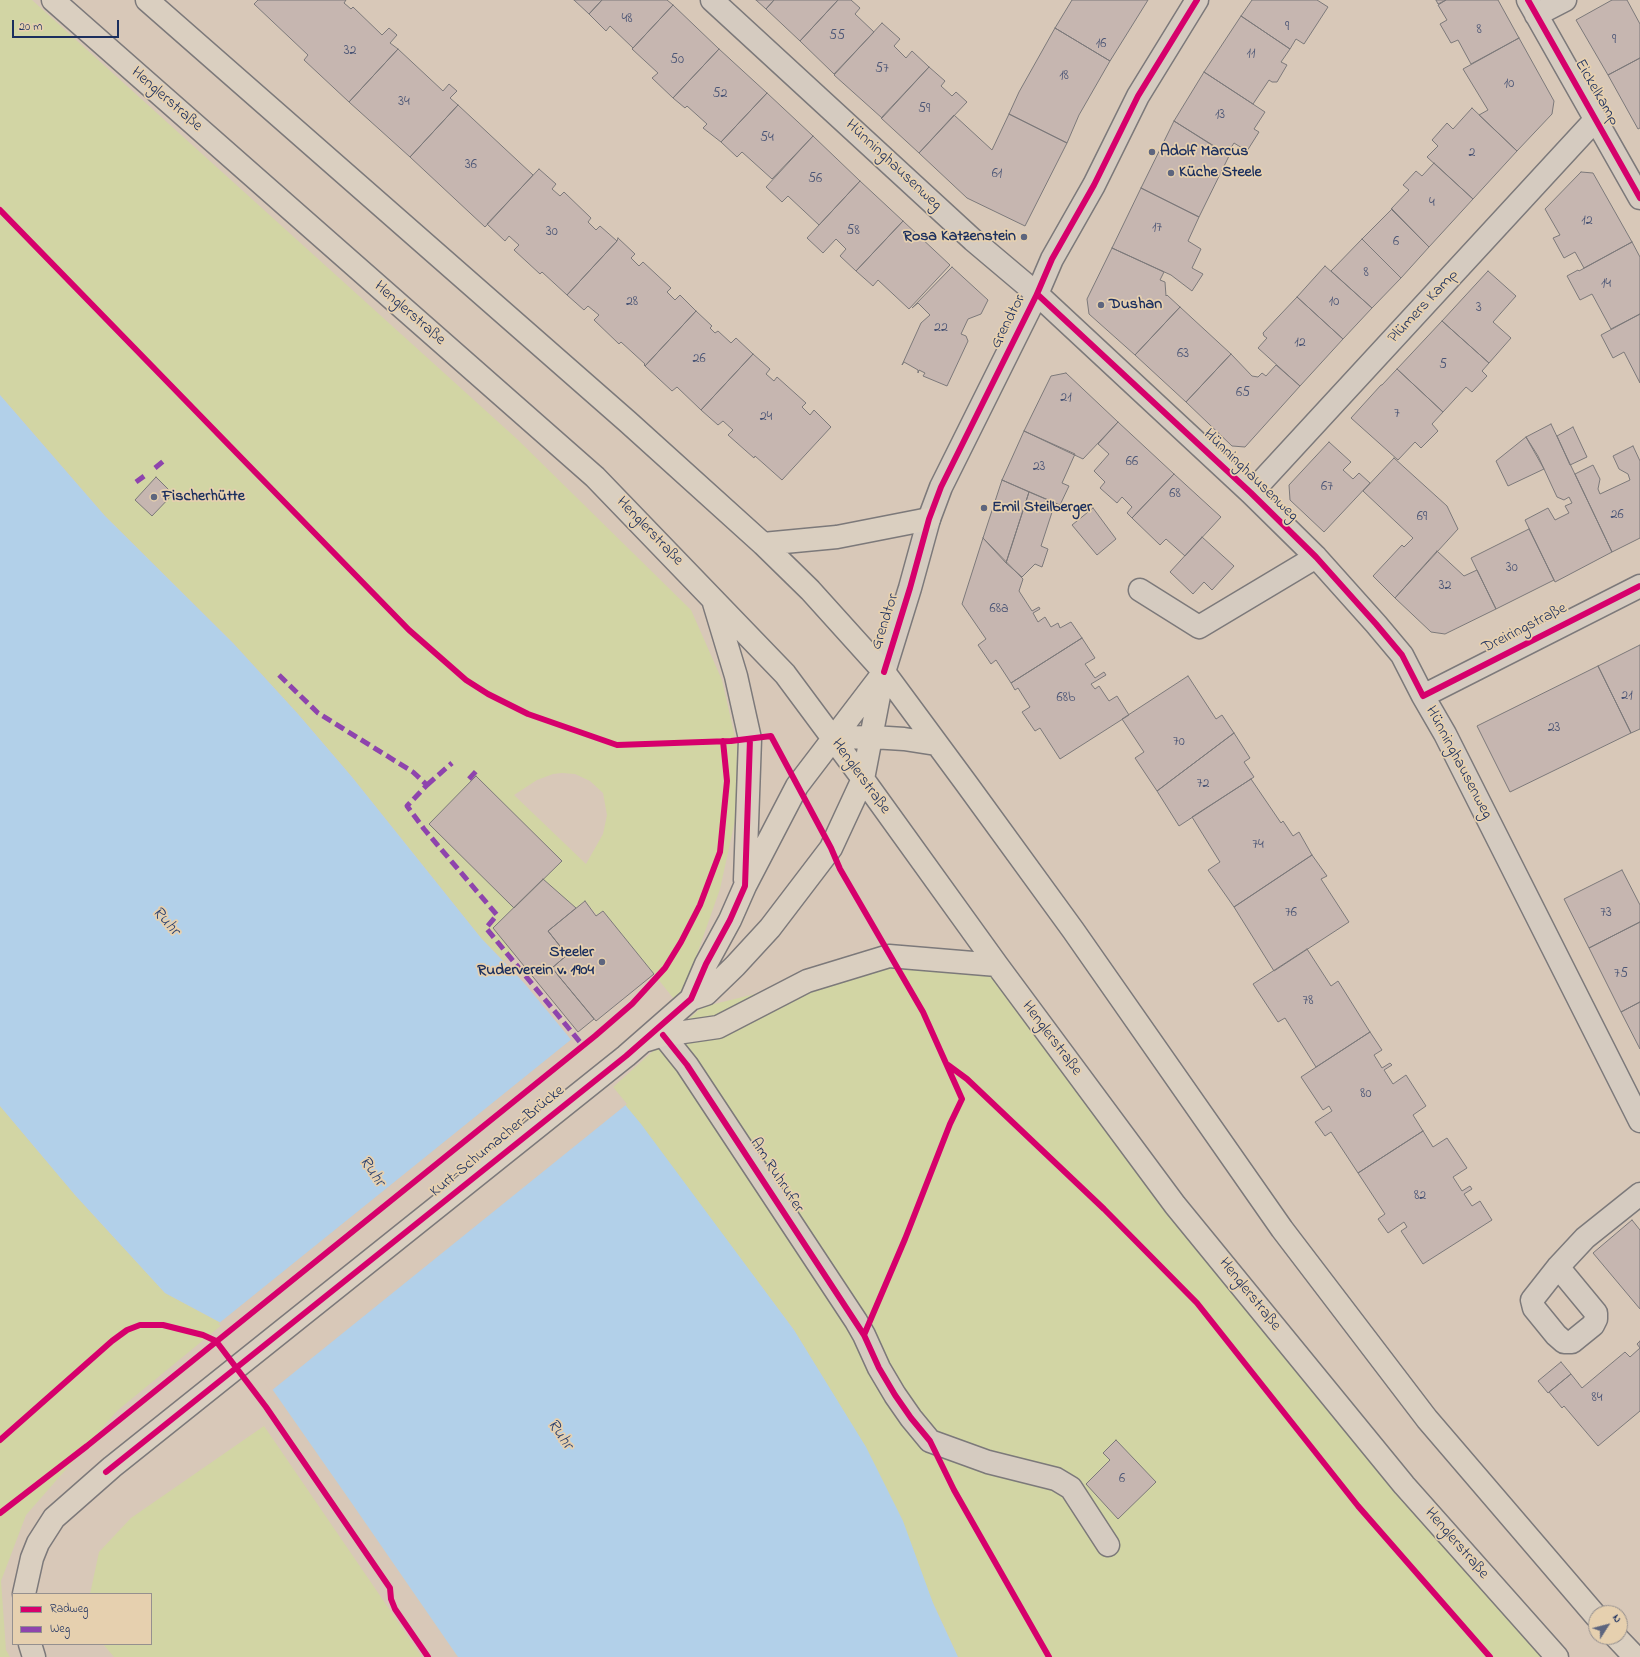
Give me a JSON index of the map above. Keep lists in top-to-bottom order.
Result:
{
  "streets": {
    "main road": ["Henglerstraße", "Kurt-Schumacher-Brücke"],
    "street": [
      "Eickelkamp",
      "Hünninghausenweg",
      "Plümers Kamp",
      "Grendtor",
      "Dreiringstraße",
      "Am Ruhrufer"
    ]
  },
  "crossings": [
    ["Eickelkamp", "Plümers Kamp"],
    ["Henglerstraße", "Kurt-Schumacher-Brücke"],
    ["Hünninghausenweg", "Plümers Kamp"],
    ["Hünninghausenweg", "Grendtor"],
    ["Hünninghausenweg", "Dreiringstraße"],
    ["Grendtor", "Kurt-Schumacher-Brücke"],
    ["Kurt-Schumacher-Brücke", "Am Ruhrufer"]
  ],
  "water": ["Ruhr"],
  "places": [
    "Adolf Marcus",
    "Küche Steele",
    "Rosa Katzenstein",
    "Dushan",
    "Fischerhütte",
    "Emil Steilberger",
    "Steeler Ruderverein v. 1904"
  ],
  "house_numbers": [
    "48",
    "9",
    "8",
    "55",
    "9",
    "16",
    "32",
    "11",
    "50",
    "57",
    "18",
    "10",
    "52",
    "34",
    "59",
    "13",
    "54",
    "2",
    "36",
    "61",
    "56",
    "4",
    "12",
    "17",
    "58",
    "30",
    "6",
    "8",
    "14",
    "28",
    "10",
    "3",
    "22",
    "12",
    "63",
    "26",
    "5",
    "65",
    "21",
    "7",
    "24",
    "66",
    "23",
    "67",
    "68",
    "26",
    "69",
    "30",
    "32",
    "68a",
    "21",
    "68b",
    "23",
    "70",
    "72",
    "74",
    "76",
    "73",
    "75",
    "78",
    "80",
    "82",
    "84",
    "6"
  ],
  "legend": ["Radweg", "Weg"],
  "scale_bar": "20 m",
  "north": "top right"
}
